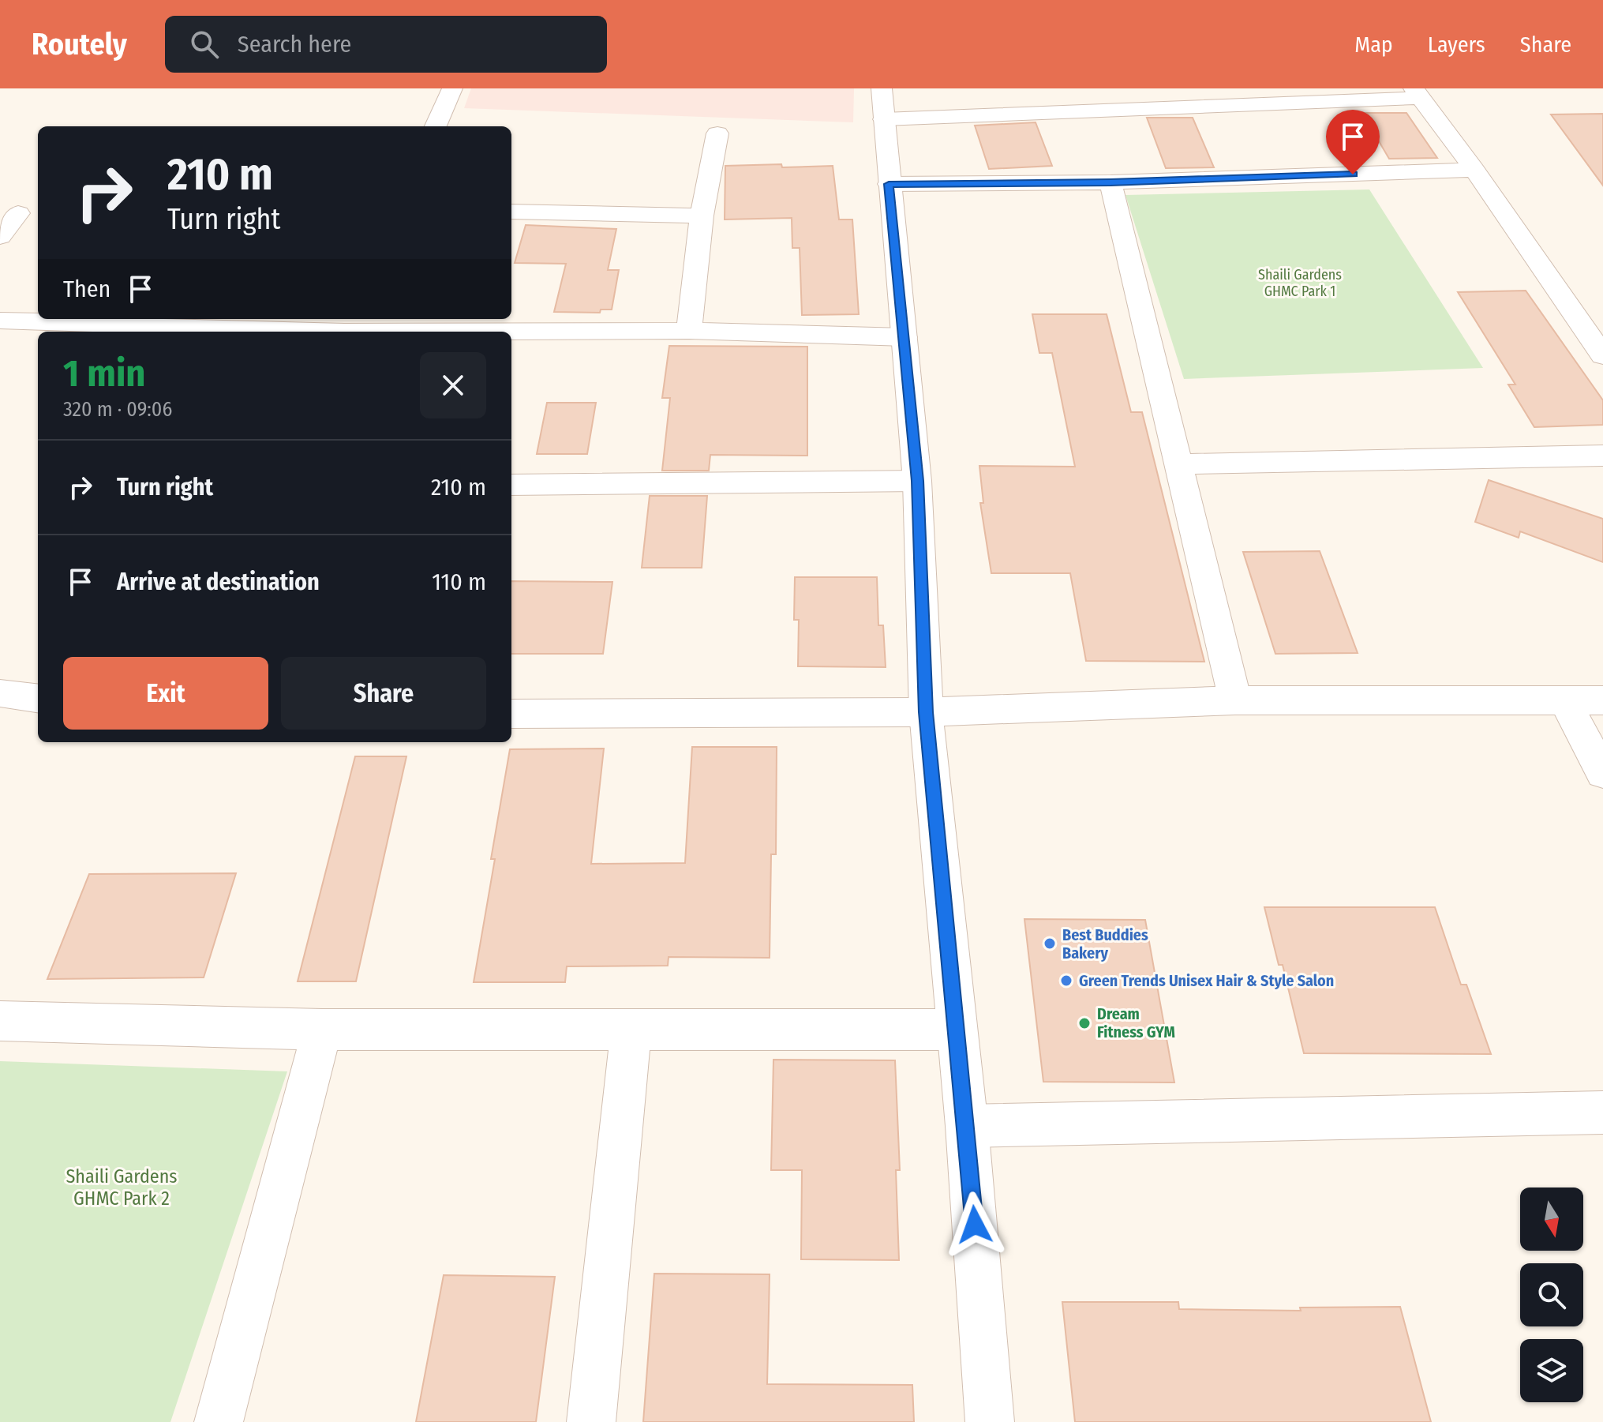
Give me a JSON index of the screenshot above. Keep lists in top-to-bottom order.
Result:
{
  "parks": ["Shaili Gardens GHMC Park 1", "Shaili Gardens GHMC Park 2"],
  "places": ["Best Buddies Bakery", "Green Trends Unisex Hair & Style Salon", "Dream Fitness GYM"],
  "north": "bottom",
  "page": {
    "header": "Routely",
    "search": "Search here",
    "nav": ["Map", "Layers", "Share"],
    "turn": ["210 m", "Turn right"],
    "then": "Then",
    "heading": ["1 min", "320 m · 09:06"],
    "list": [
      {
        "name": "Turn right",
        "value": "210 m"
      },
      {
        "name": "Arrive at destination",
        "value": "110 m"
      }
    ],
    "buttons": ["Exit", "Share"]
  }
}
